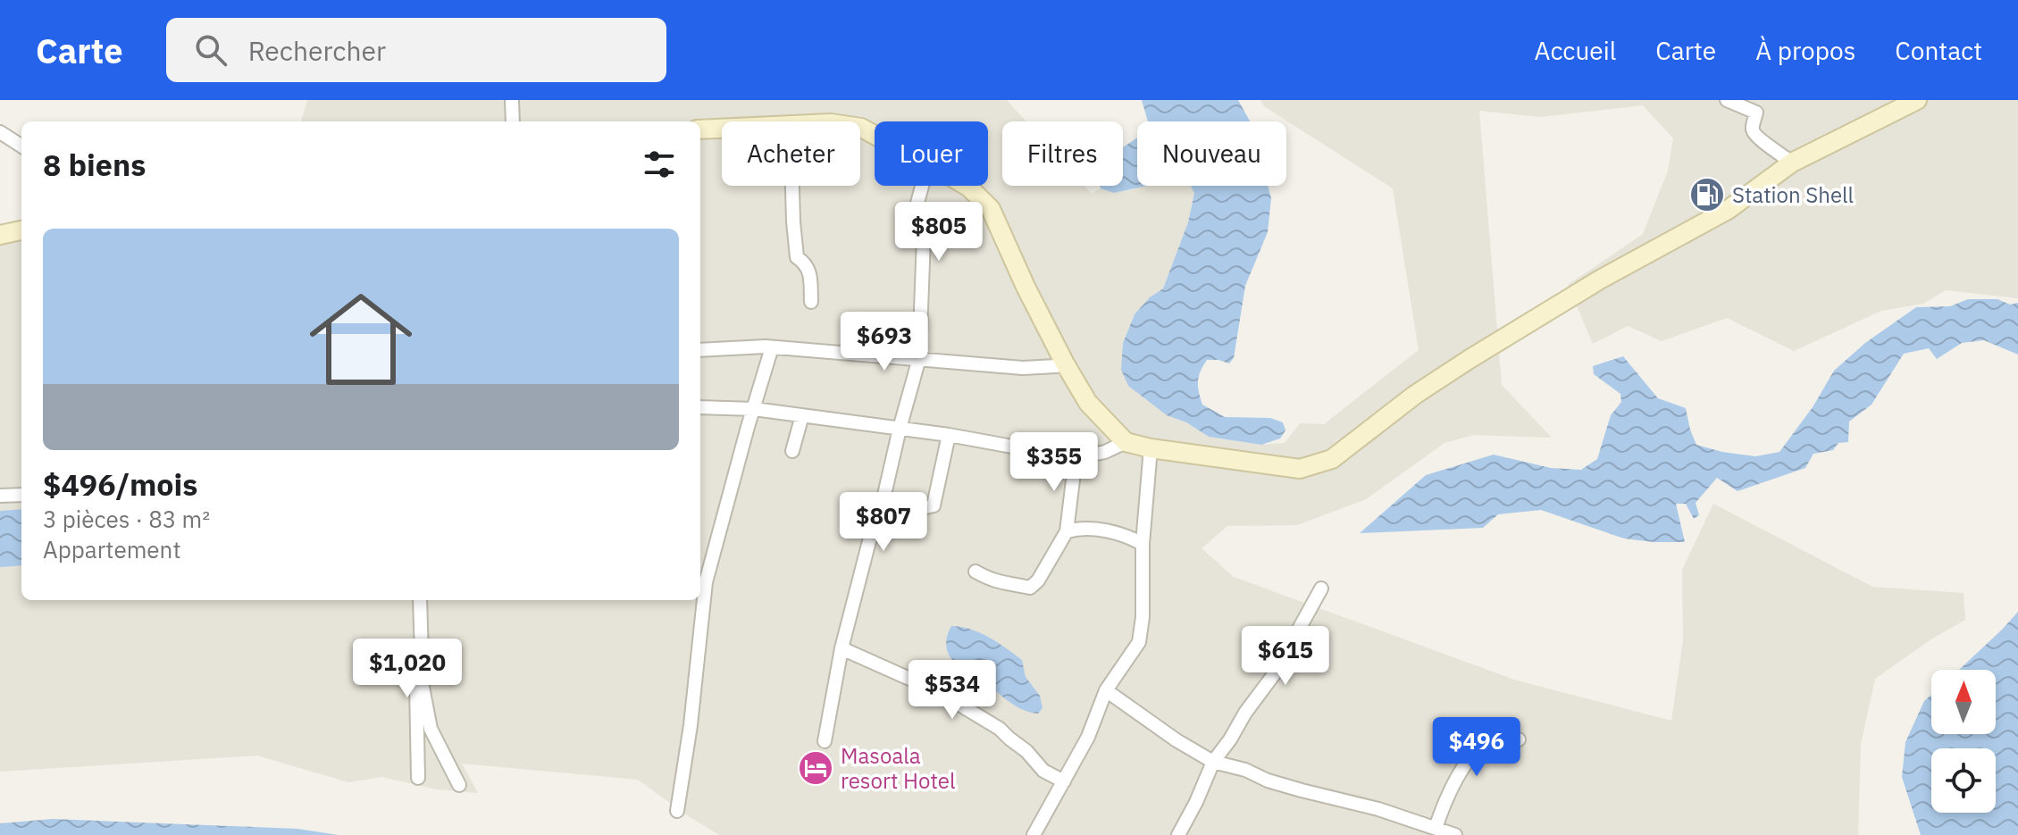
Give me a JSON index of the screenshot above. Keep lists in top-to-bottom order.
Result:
{
  "places": {
    "fuel station": ["Station Shell"],
    "hotel": ["Masoala resort Hotel"]
  },
  "north": "top",
  "page": {
    "header": "Carte",
    "search": "Rechercher",
    "nav": [
      "Accueil",
      "Carte",
      "À propos",
      "Contact"
    ],
    "chip": [
      "Acheter",
      "Louer",
      "Filtres",
      "Nouveau"
    ],
    "heading": "8 biens",
    "price": [
      "$805",
      "$693",
      "$355",
      "$807",
      "$615",
      "$1,020",
      "$534",
      "$496"
    ],
    "list": [
      {
        "name": "$496/mois",
        "note": "3 pièces · 83 m² · Appartement"
      }
    ]
  }
}
